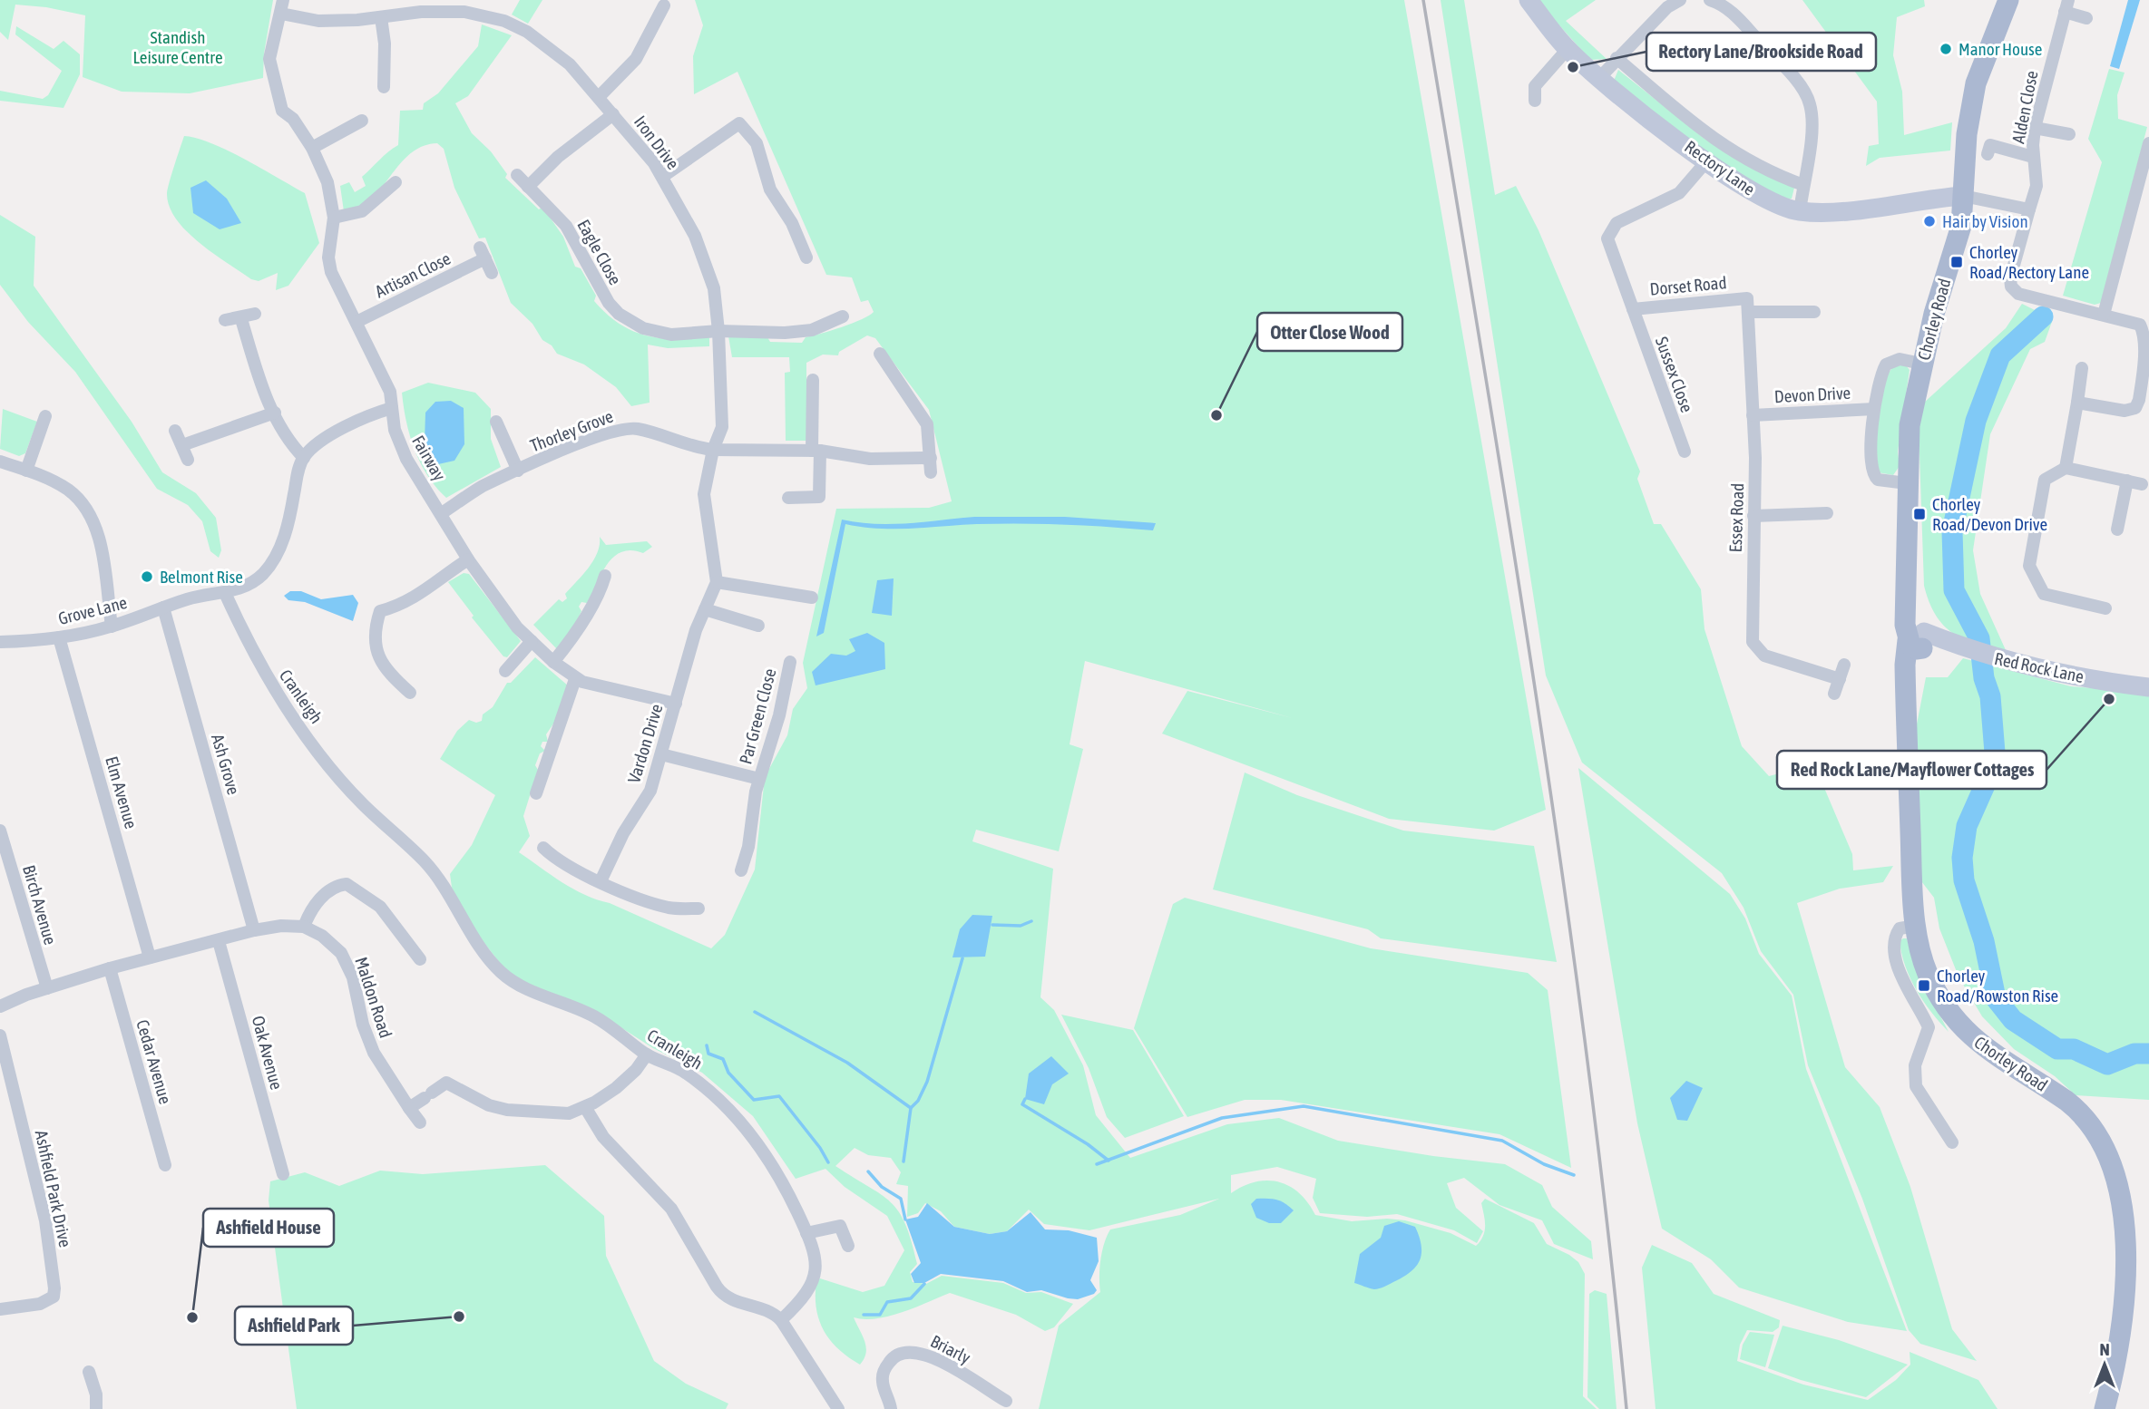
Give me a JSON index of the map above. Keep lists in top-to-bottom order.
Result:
{
  "streets": {
    "main road": ["Rectory Lane", "Chorley Road", "Red Rock Lane"],
    "street": [
      "Alden Close",
      "Iron Drive",
      "Eagle Close",
      "Artisan Close",
      "Dorset Road",
      "Sussex Close",
      "Devon Drive",
      "Thorley Grove",
      "Fairway",
      "Essex Road",
      "Grove Lane",
      "Cranleigh",
      "Par Green Close",
      "Vardon Drive",
      "Ash Grove",
      "Elm Avenue",
      "Birch Avenue",
      "Maldon Road",
      "Oak Avenue",
      "Cedar Avenue",
      "Ashfield Park Drive",
      "Briarly"
    ]
  },
  "crossings": [
    ["Iron Drive", "Eagle Close"],
    ["Iron Drive", "Thorley Grove"],
    ["Iron Drive", "Fairway"],
    ["Iron Drive", "Vardon Drive"],
    ["Rectory Lane", "Chorley Road"],
    ["Rectory Lane", "Sussex Close"],
    ["Artisan Close", "Fairway"],
    ["Dorset Road", "Sussex Close"],
    ["Dorset Road", "Essex Road"],
    ["Chorley Road", "Devon Drive"],
    ["Chorley Road", "Red Rock Lane"],
    ["Devon Drive", "Essex Road"],
    ["Thorley Grove", "Fairway"],
    ["Thorley Grove", "Vardon Drive"],
    ["Fairway", "Vardon Drive"],
    ["Grove Lane", "Cranleigh"],
    ["Grove Lane", "Ash Grove"],
    ["Grove Lane", "Elm Avenue"],
    ["Par Green Close", "Vardon Drive"]
  ],
  "parks": ["Standish Leisure Centre"],
  "places": {
    "other": [
      "Manor House",
      "Rectory Lane/Brookside Road",
      "Hair by Vision",
      "Otter Close Wood",
      "Belmont Rise",
      "Red Rock Lane/Mayflower Cottages",
      "Ashfield Park",
      "Ashfield House"
    ],
    "transit": ["Chorley Road/Rectory Lane", "Chorley Road/Devon Drive", "Chorley Road/Rowston Rise"]
  },
  "north": "top"
}
